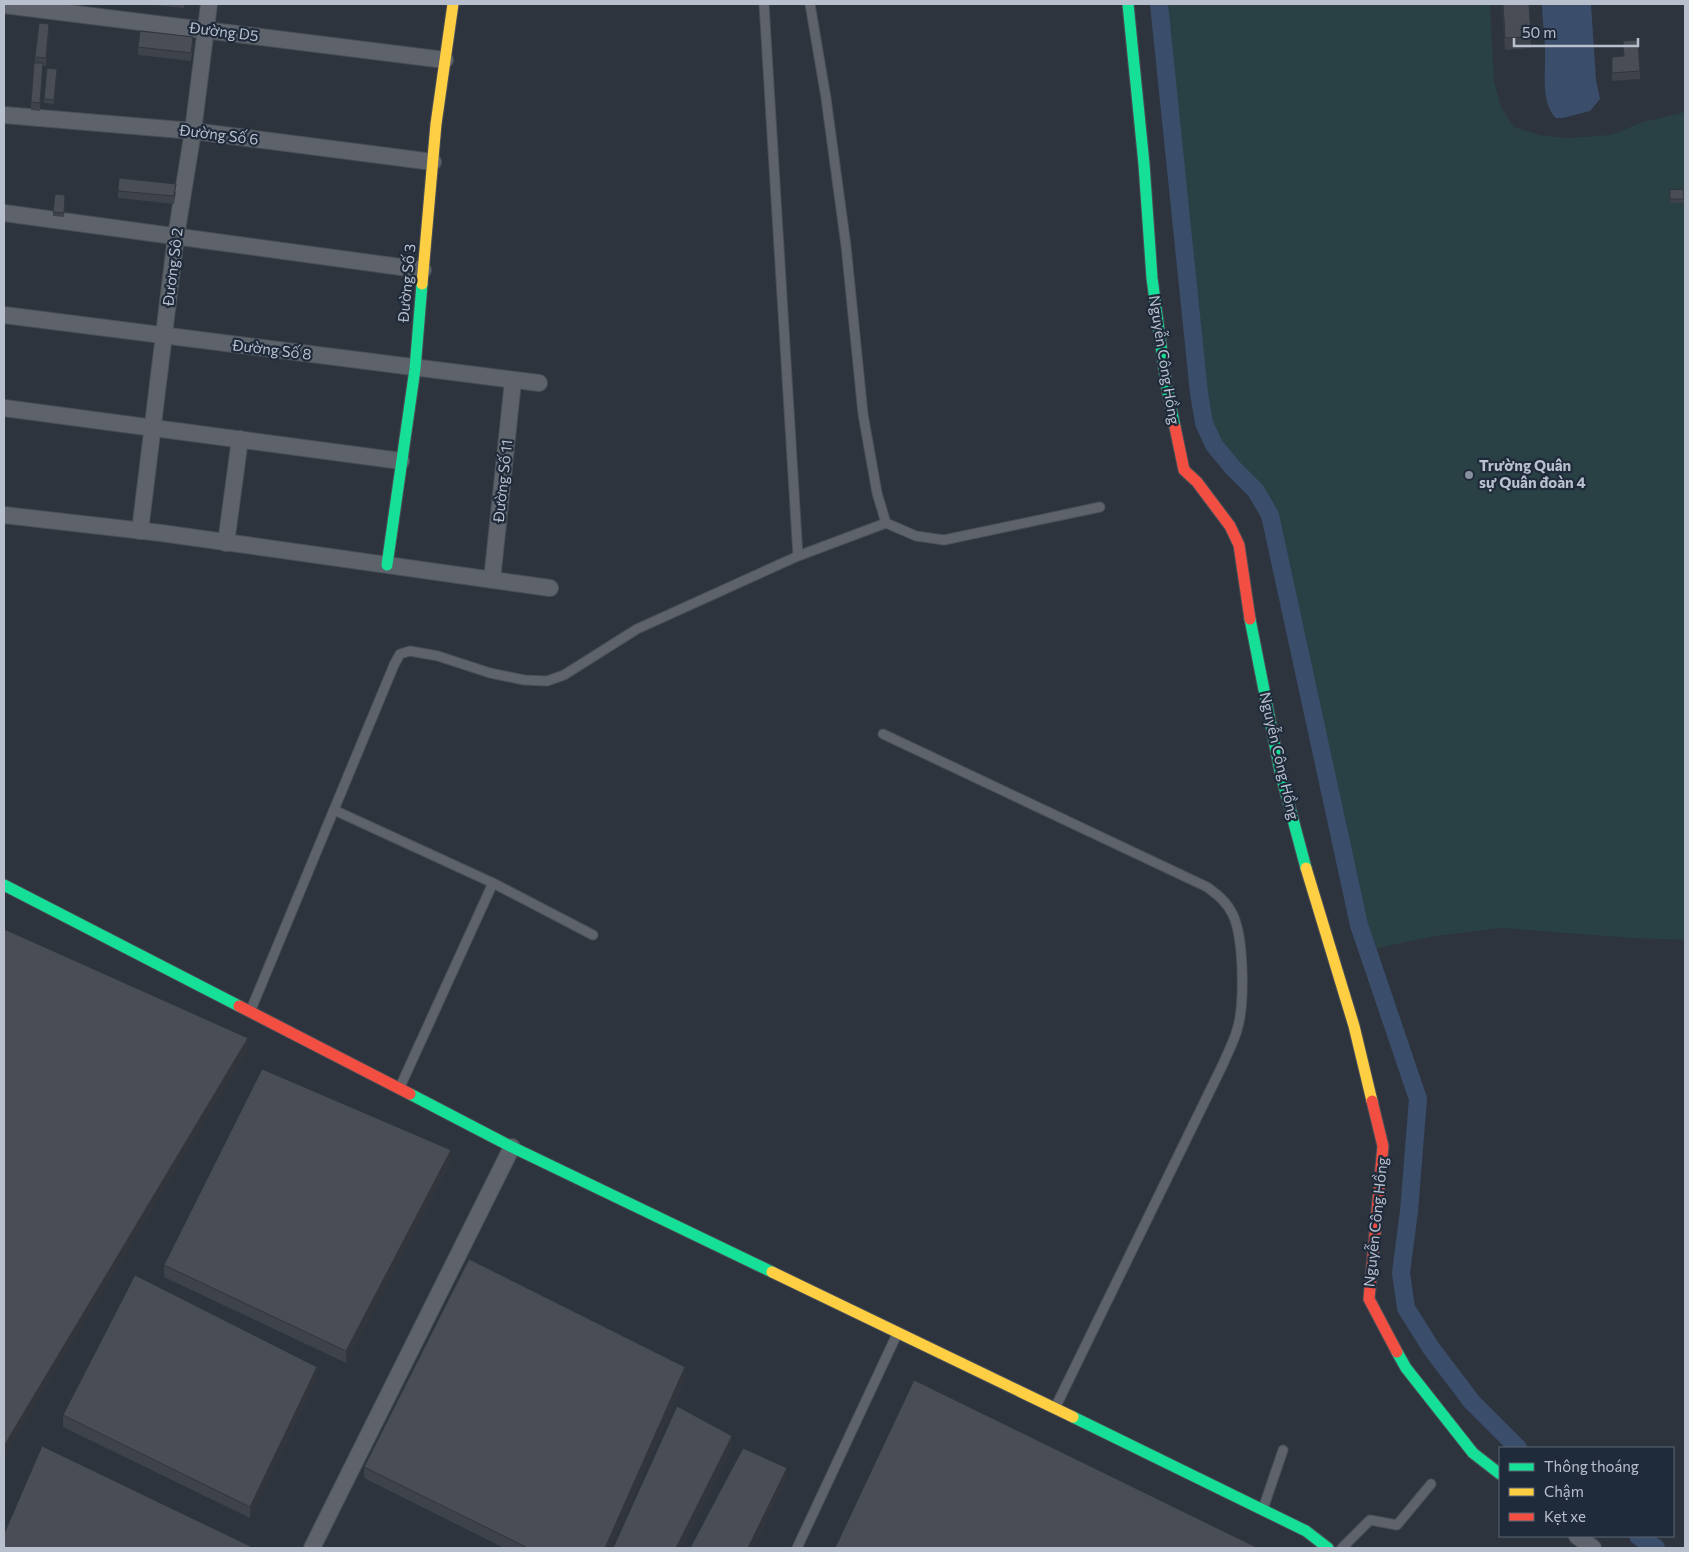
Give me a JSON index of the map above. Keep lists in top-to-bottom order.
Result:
{
  "streets": {
    "street": [
      "Đường D5",
      "Đường Số 6",
      "Đương Sô 2",
      "Đường Số 3",
      "Đường Số 8",
      "Nguyễn Công Hồng",
      "Đường Số 11"
    ]
  },
  "crossings": [
    ["Đường D5", "Đương Sô 2"],
    ["Đường D5", "Đường Số 3"],
    ["Đường Số 6", "Đương Sô 2"],
    ["Đường Số 6", "Đường Số 3"],
    ["Đương Sô 2", "Đường Số 8"],
    ["Đường Số 3", "Đường Số 8"],
    ["Đường Số 8", "Đường Số 11"]
  ],
  "places": ["Trường Quân sự Quân đoàn 4"],
  "legend": ["Thông thoáng", "Chậm", "Kẹt xe"],
  "scale_bar": "50 m"
}
